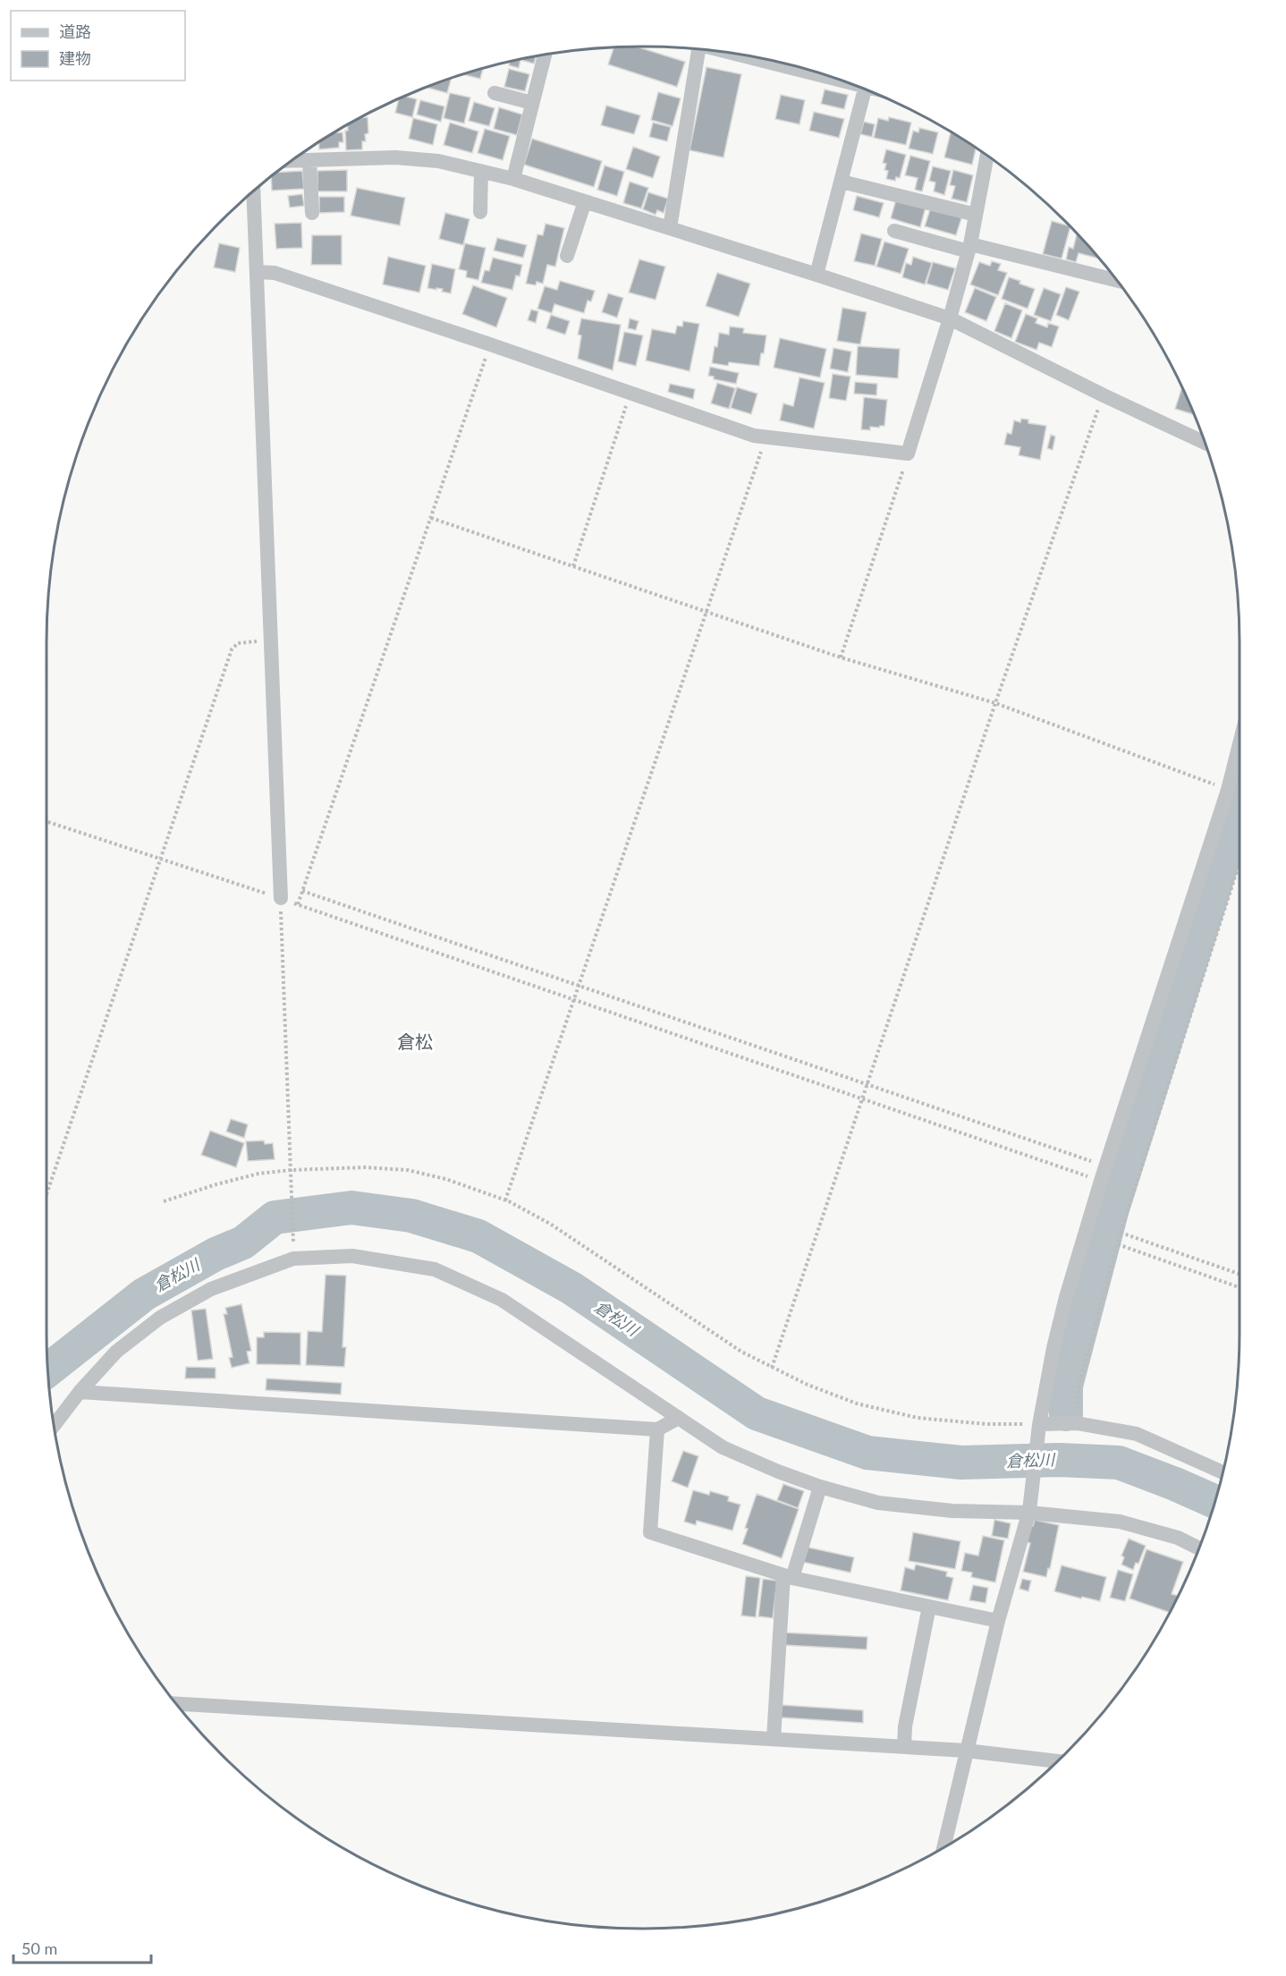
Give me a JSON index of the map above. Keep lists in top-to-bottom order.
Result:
{
  "districts": ["倉松"],
  "water": ["倉松川"],
  "legend": ["道路", "建物"],
  "scale_bar": "50 m"
}
